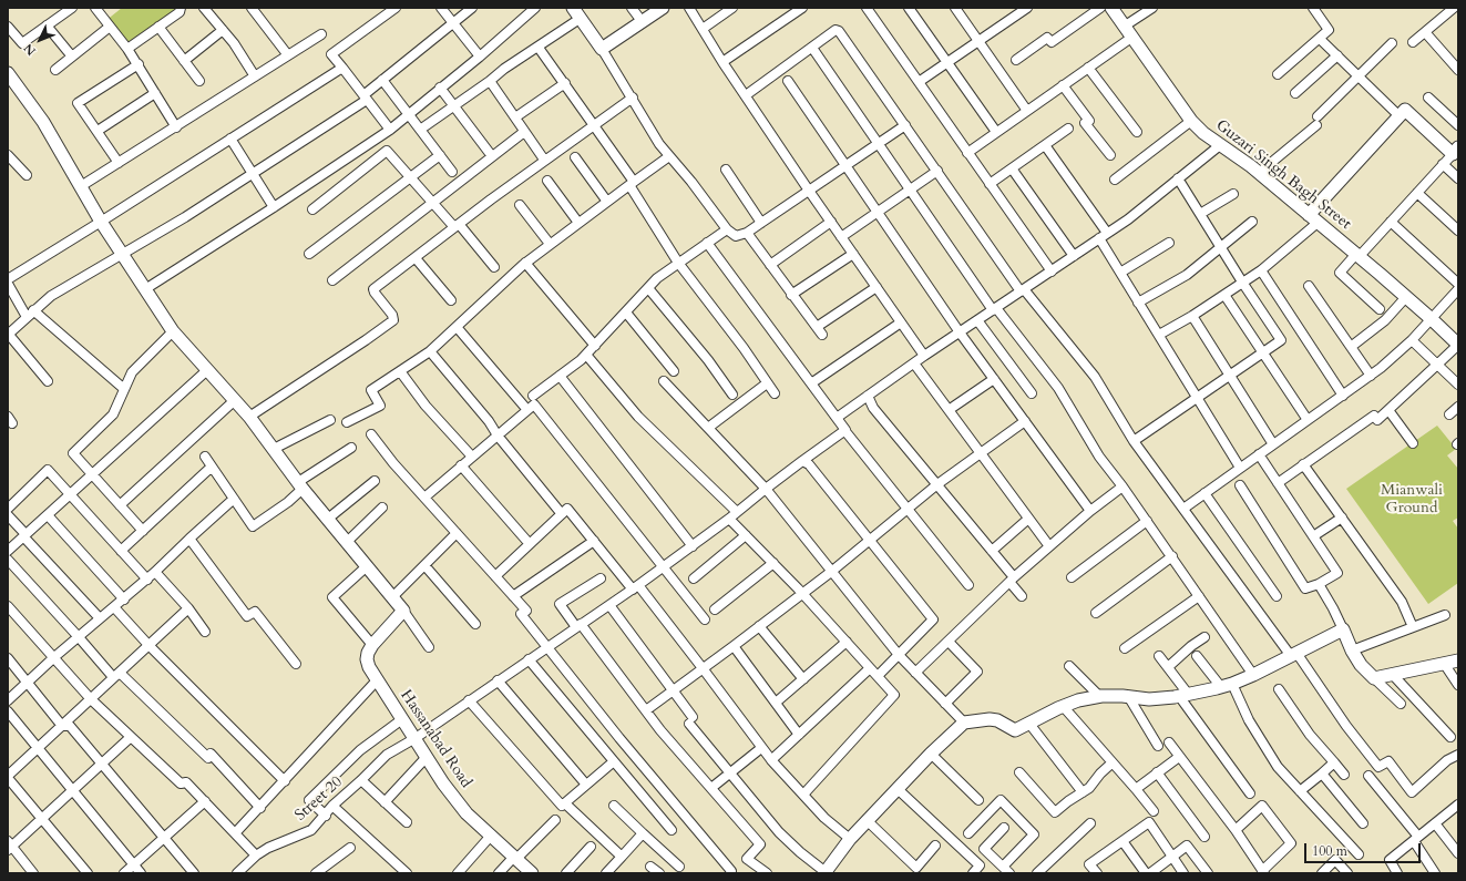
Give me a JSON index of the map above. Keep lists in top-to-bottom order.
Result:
{
  "streets": {
    "street": ["Guzari Singh Bagh Street", "Hassanabad Road", "Street 20"]
  },
  "crossings": [
    ["Hassanabad Road", "Street 20"]
  ],
  "parks": ["Mianwali Ground"],
  "scale_bar": "100 m",
  "north": "bottom left"
}
